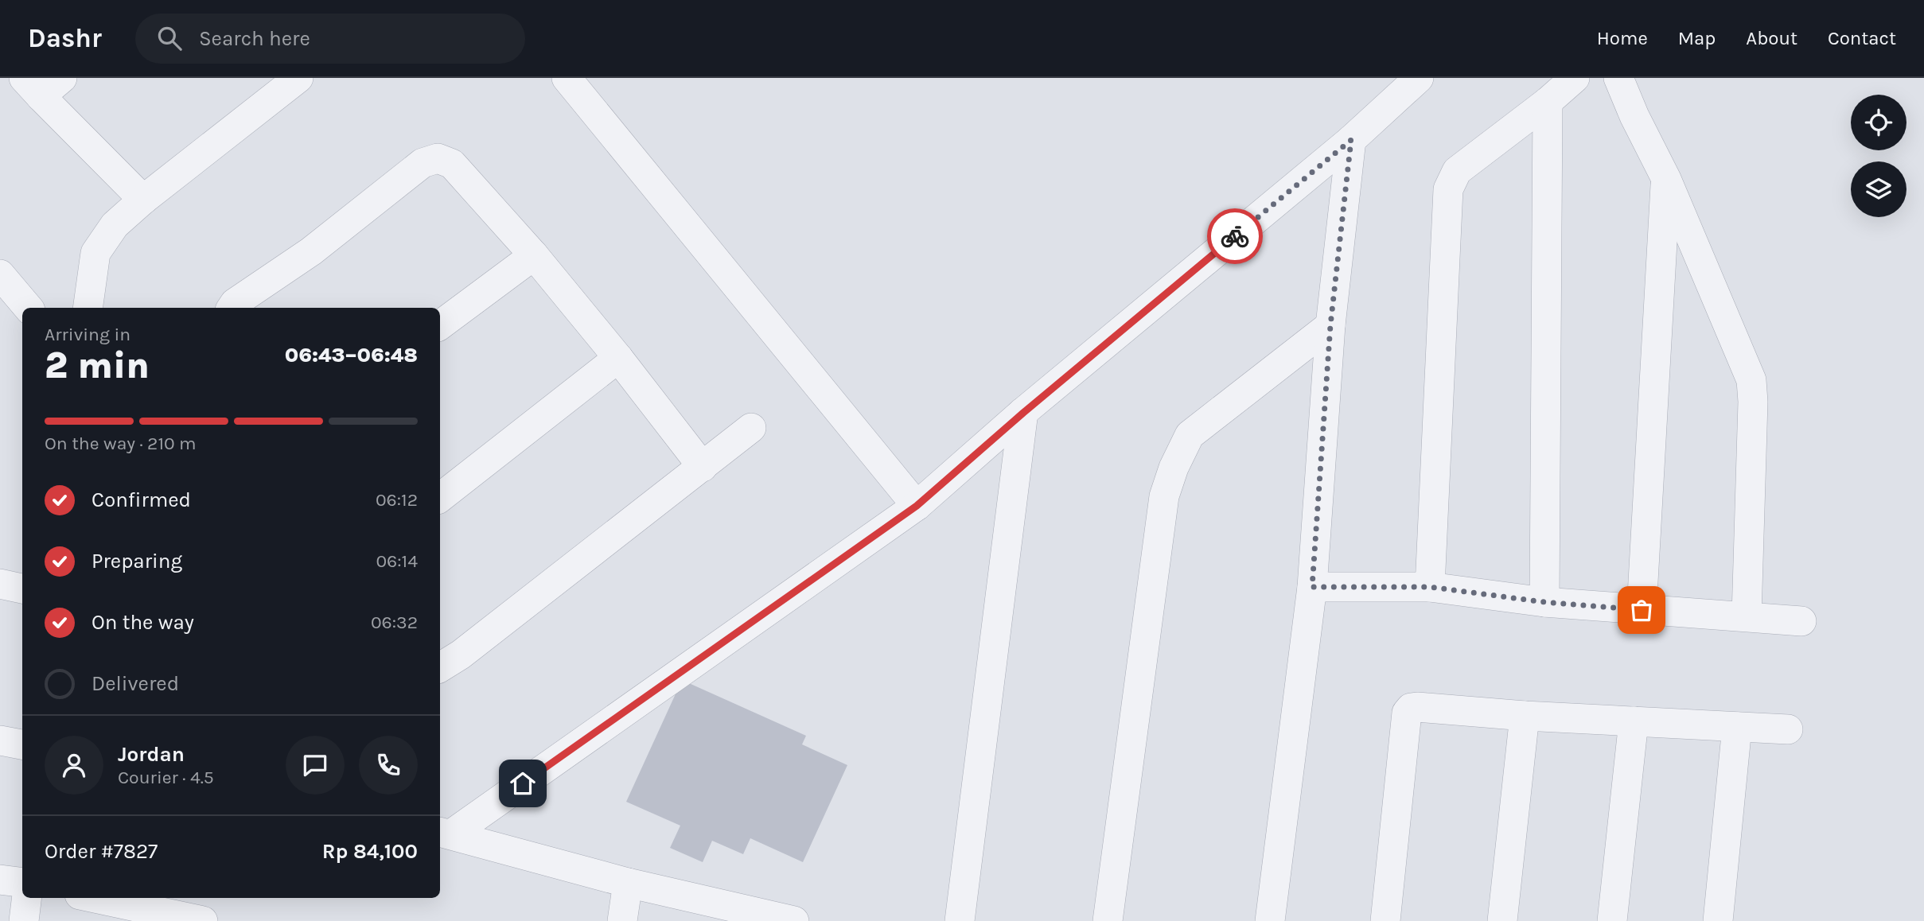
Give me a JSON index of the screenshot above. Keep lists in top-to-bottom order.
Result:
{
  "page": {
    "header": "Dashr",
    "search": "Search here",
    "nav": [
      "Home",
      "Map",
      "About",
      "Contact"
    ],
    "heading": ["2 min", "Arriving in", "06:43–06:48"],
    "panel": [
      "Jordan",
      "Courier · 4.5",
      "Order #7827",
      "Rp 84,100"
    ],
    "bar": "On the way · 210 m",
    "list": [
      ["Confirmed", "06:12"],
      ["Preparing", "06:14"],
      ["On the way", "06:32"],
      "Delivered"
    ]
  }
}
